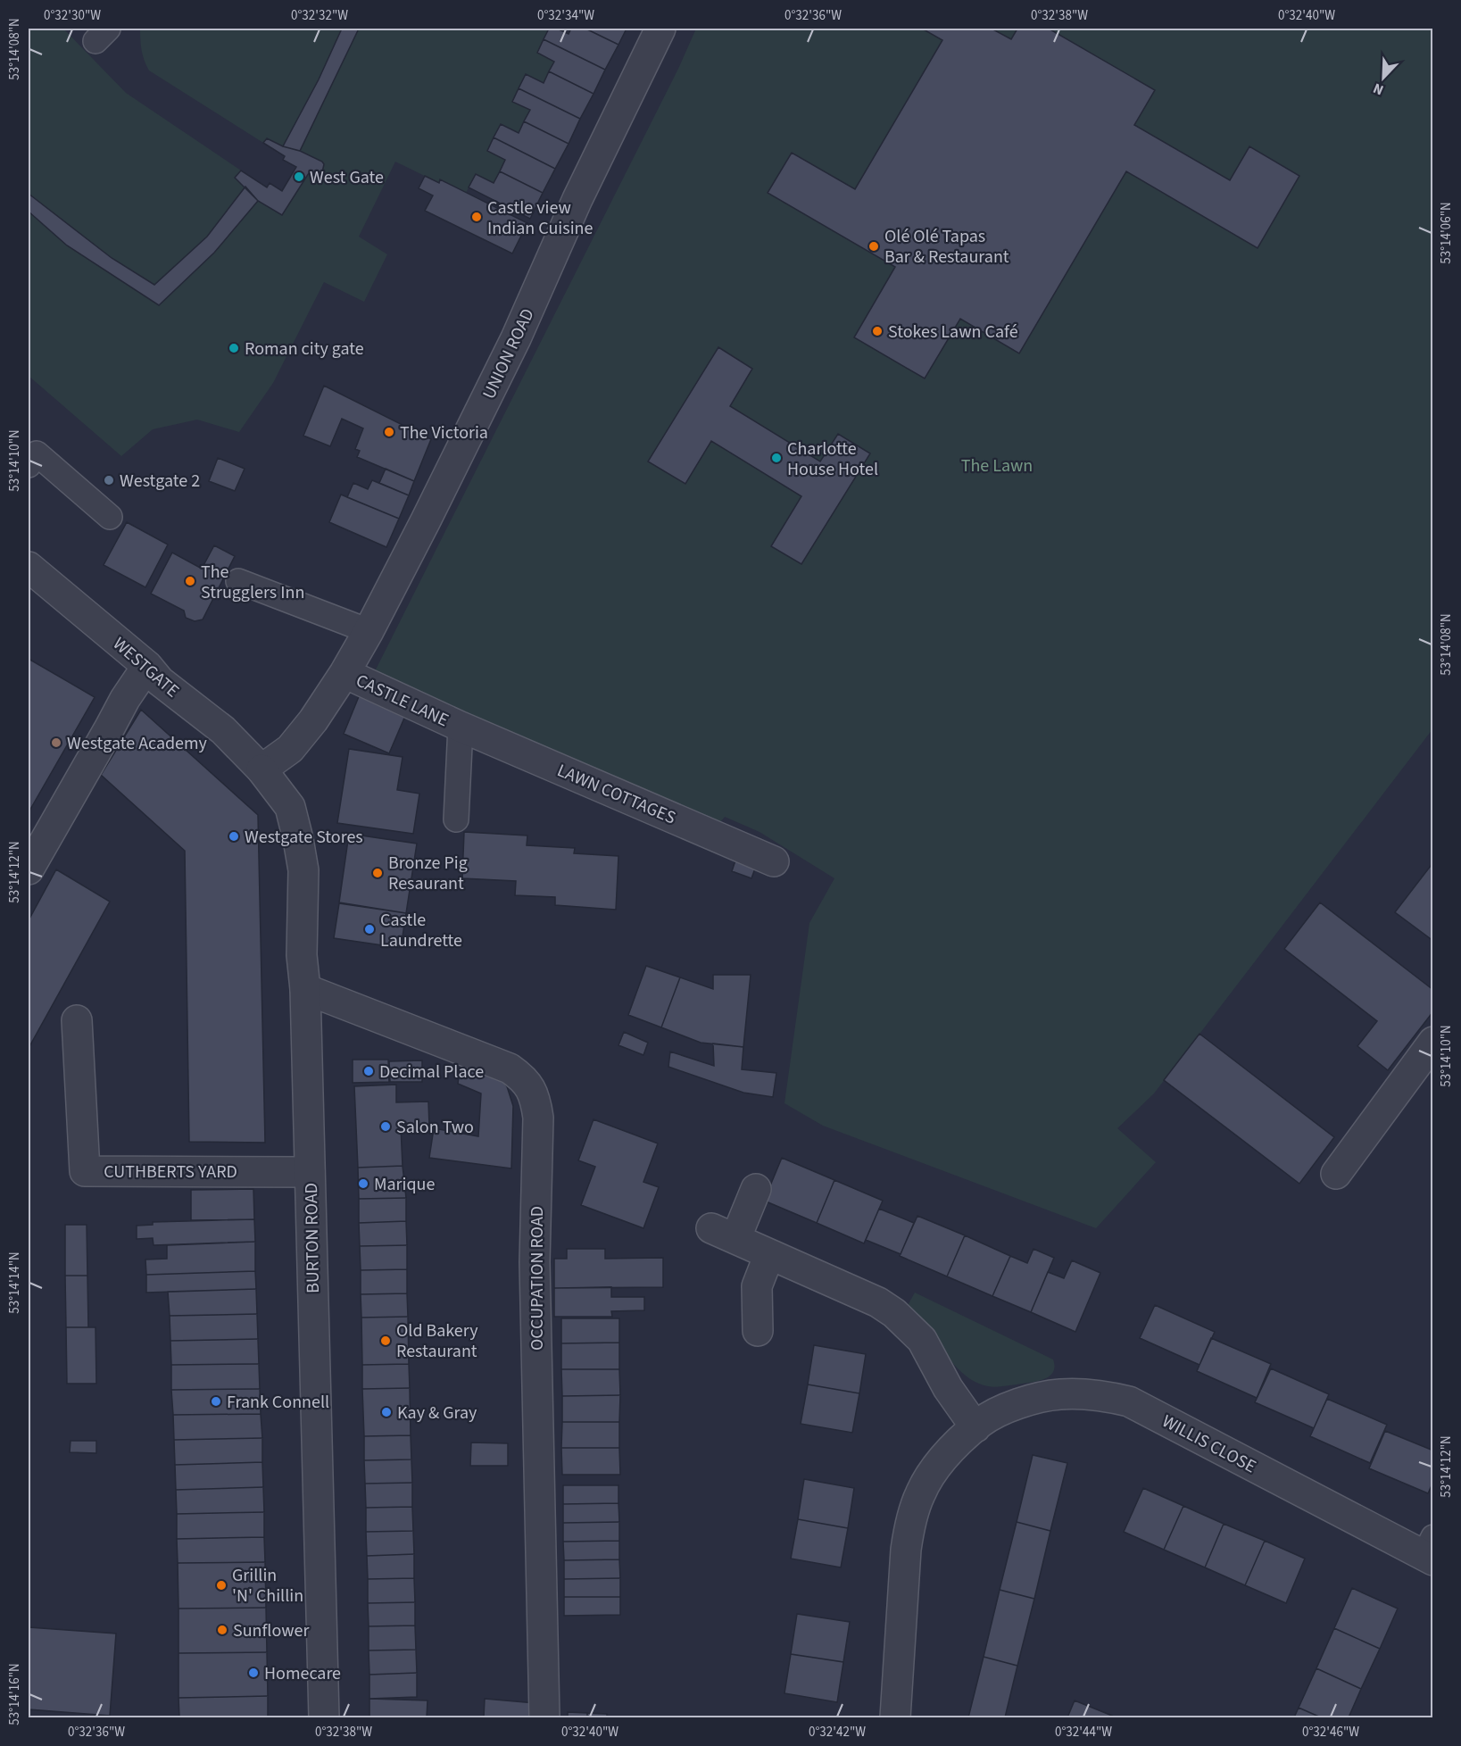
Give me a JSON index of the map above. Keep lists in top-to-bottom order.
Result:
{
  "streets": {
    "street": [
      "UNION ROAD",
      "WESTGATE",
      "CASTLE LANE",
      "LAWN COTTAGES",
      "CUTHBERTS YARD",
      "BURTON ROAD",
      "OCCUPATION ROAD",
      "WILLIS CLOSE"
    ]
  },
  "crossings": [
    ["UNION ROAD", "WESTGATE"],
    ["UNION ROAD", "CASTLE LANE"],
    ["UNION ROAD", "BURTON ROAD"],
    ["WESTGATE", "BURTON ROAD"],
    ["CASTLE LANE", "LAWN COTTAGES"],
    ["CUTHBERTS YARD", "BURTON ROAD"],
    ["BURTON ROAD", "OCCUPATION ROAD"]
  ],
  "parks": ["The Lawn"],
  "places": [
    "West Gate",
    "Castle view Indian Cuisine",
    "Olé Olé Tapas Bar & Restaurant",
    "Stokes Lawn Café",
    "Roman city gate",
    "The Victoria",
    "Charlotte House Hotel",
    "Westgate 2",
    "The Strugglers Inn",
    "Westgate Academy",
    "Westgate Stores",
    "Bronze Pig Resaurant",
    "Castle Laundrette",
    "Decimal Place",
    "Salon Two",
    "Marique",
    "Old Bakery Restaurant",
    "Frank Connell",
    "Kay & Gray",
    "Grillin 'N' Chillin",
    "Sunflower",
    "Homecare"
  ],
  "north": "bottom left",
  "coordinates": [
    "0°32'30\"W",
    "0°32'32\"W",
    "0°32'34\"W",
    "0°32'36\"W",
    "0°32'38\"W",
    "0°32'40\"W",
    "53°14'08\"N",
    "53°14'06\"N",
    "53°14'10\"N",
    "53°14'12\"N",
    "53°14'14\"N",
    "53°14'16\"N",
    "0°32'42\"W",
    "0°32'44\"W",
    "0°32'46\"W"
  ]
}
